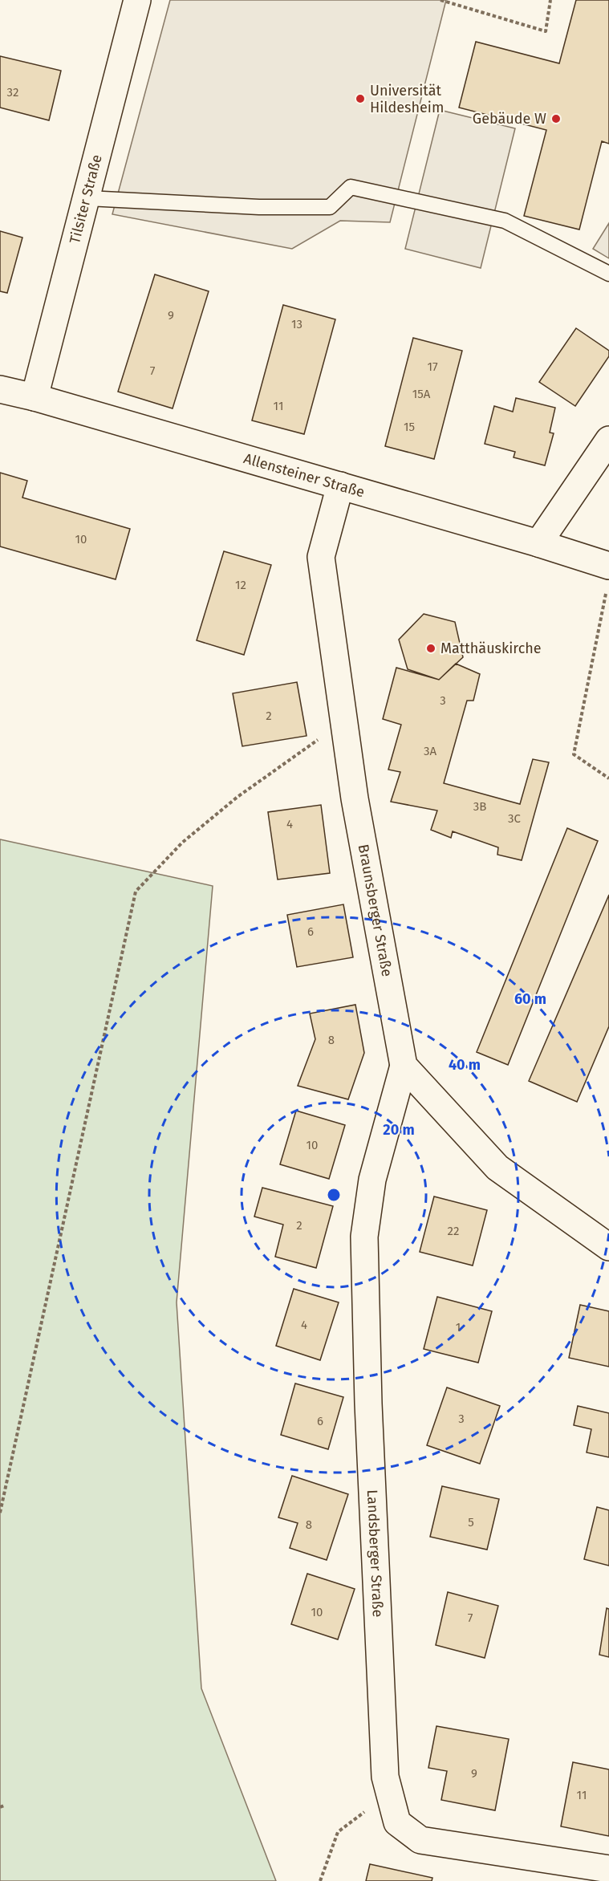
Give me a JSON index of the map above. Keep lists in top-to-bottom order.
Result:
{
  "streets": {
    "street": [
      "Tilsiter Straße",
      "Allensteiner Straße",
      "Braunsberger Straße",
      "Landsberger Straße"
    ]
  },
  "crossings": [
    ["Tilsiter Straße", "Allensteiner Straße"],
    ["Allensteiner Straße", "Braunsberger Straße"],
    ["Braunsberger Straße", "Landsberger Straße"]
  ],
  "places": ["Universität Hildesheim", "Gebäude W", "Matthäuskirche"],
  "house_numbers": [
    "32",
    "9",
    "13",
    "17",
    "7",
    "15A",
    "11",
    "15",
    "10",
    "12",
    "3",
    "2",
    "3A",
    "3B",
    "3C",
    "4",
    "6",
    "8",
    "10",
    "2",
    "22",
    "4",
    "1",
    "3",
    "6",
    "5",
    "8",
    "10",
    "7",
    "9",
    "11"
  ],
  "rings": ["60 m", "40 m", "20 m"]
}
